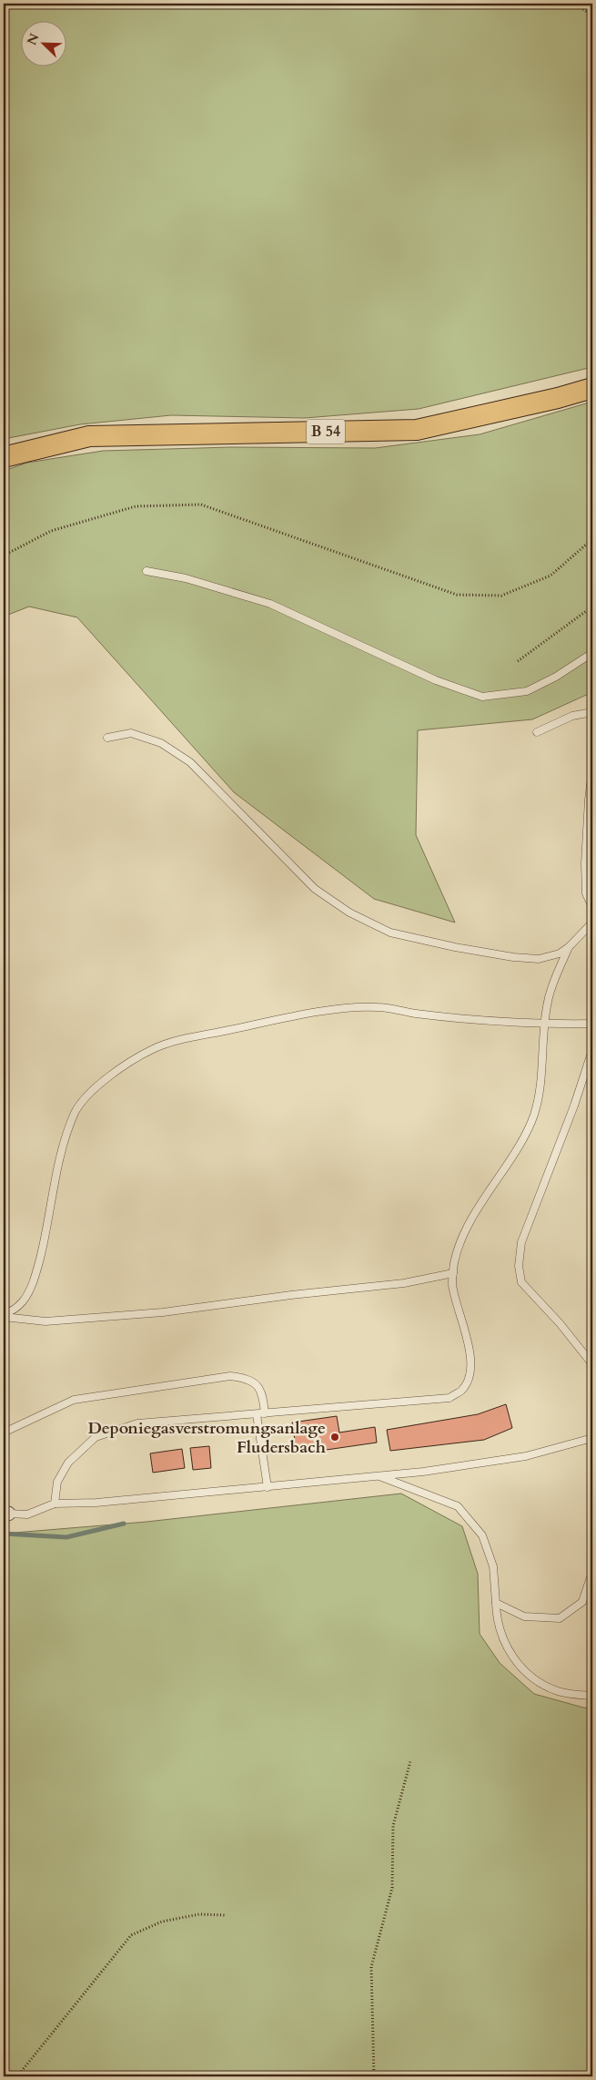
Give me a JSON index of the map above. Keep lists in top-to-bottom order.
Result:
{
  "streets": {
    "main road": ["B 54"]
  },
  "places": ["Deponiegasverstromungsanlage Fludersbach"],
  "north": "top left"
}
